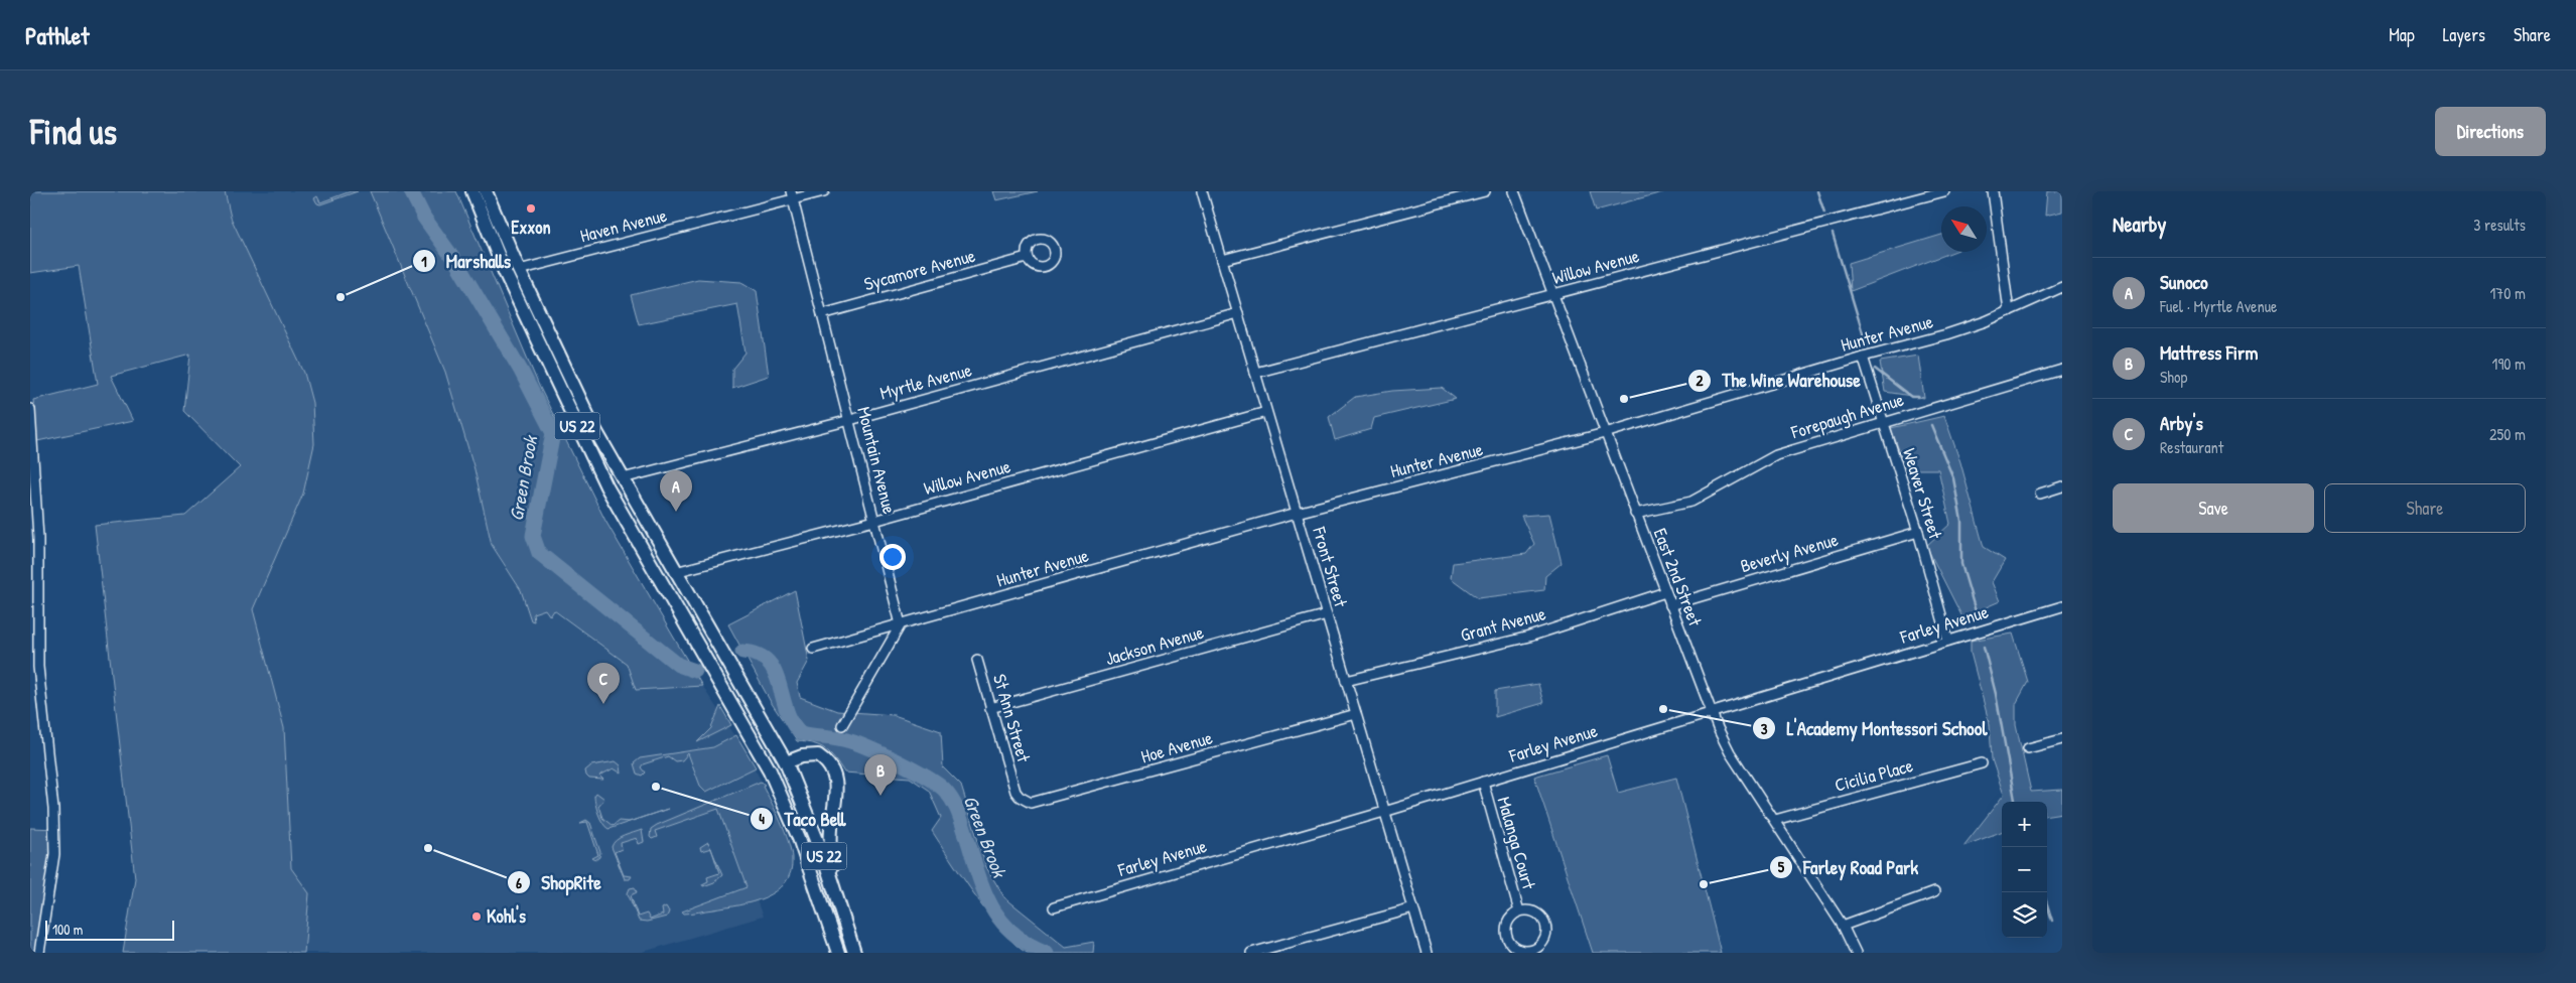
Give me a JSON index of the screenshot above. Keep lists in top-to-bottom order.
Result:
{
  "streets": {
    "highway": ["US 22"],
    "street": [
      "Haven Avenue",
      "Willow Avenue",
      "Sycamore Avenue",
      "Hunter Avenue",
      "Myrtle Avenue",
      "Forepaugh Avenue",
      "Mountain Avenue",
      "Weaver Street",
      "Beverly Avenue",
      "Front Street",
      "East 2nd Street",
      "Grant Avenue",
      "Farley Avenue",
      "Jackson Avenue",
      "St Ann Street",
      "Hoe Avenue",
      "Cicilia Place",
      "Malanga Court"
    ]
  },
  "crossings": [
    ["Haven Avenue", "US 22"],
    ["Haven Avenue", "Mountain Avenue"],
    ["Willow Avenue", "US 22"],
    ["Willow Avenue", "Mountain Avenue"],
    ["Willow Avenue", "Front Street"],
    ["Willow Avenue", "East 2nd Street"],
    ["Sycamore Avenue", "Mountain Avenue"],
    ["Hunter Avenue", "Mountain Avenue"],
    ["Hunter Avenue", "Weaver Street"],
    ["Hunter Avenue", "Front Street"],
    ["Hunter Avenue", "East 2nd Street"],
    ["Myrtle Avenue", "US 22"],
    ["Myrtle Avenue", "Mountain Avenue"],
    ["Myrtle Avenue", "Front Street"],
    ["Forepaugh Avenue", "Weaver Street"],
    ["Forepaugh Avenue", "East 2nd Street"],
    ["Weaver Street", "Beverly Avenue"],
    ["Weaver Street", "Farley Avenue"],
    ["Beverly Avenue", "East 2nd Street"],
    ["Front Street", "Grant Avenue"],
    ["Front Street", "Farley Avenue"],
    ["Front Street", "Jackson Avenue"],
    ["Front Street", "Hoe Avenue"],
    ["East 2nd Street", "Grant Avenue"],
    ["East 2nd Street", "Farley Avenue"],
    ["East 2nd Street", "Cicilia Place"],
    ["Farley Avenue", "Malanga Court"],
    ["Jackson Avenue", "St Ann Street"],
    ["St Ann Street", "Hoe Avenue"]
  ],
  "water": ["Green Brook"],
  "places": [
    "Exxon",
    "Marshalls",
    "The Wine Warehouse",
    "L'Academy Montessori School",
    "Taco Bell",
    "ShopRite",
    "Farley Road Park",
    "Kohl's"
  ],
  "scale_bar": "100 m",
  "north": "top left",
  "page": {
    "header": "Pathlet",
    "nav": ["Map", "Layers", "Share"],
    "buttons": [
      "Directions",
      ["Save", "Share"]
    ],
    "title": "Find us",
    "heading": ["Nearby", "3 results"],
    "list": [
      {
        "mark": "A",
        "name": "Sunoco",
        "note": "Fuel · Myrtle Avenue",
        "value": "170 m"
      },
      {
        "mark": "B",
        "name": "Mattress Firm",
        "note": "Shop",
        "value": "190 m"
      },
      {
        "mark": "C",
        "name": "Arby's",
        "note": "Restaurant",
        "value": "250 m"
      }
    ],
    "pins": ["A", "C", "B"],
    "map_buttons": ["+", "−"],
    "scale": "100 m"
  }
}
